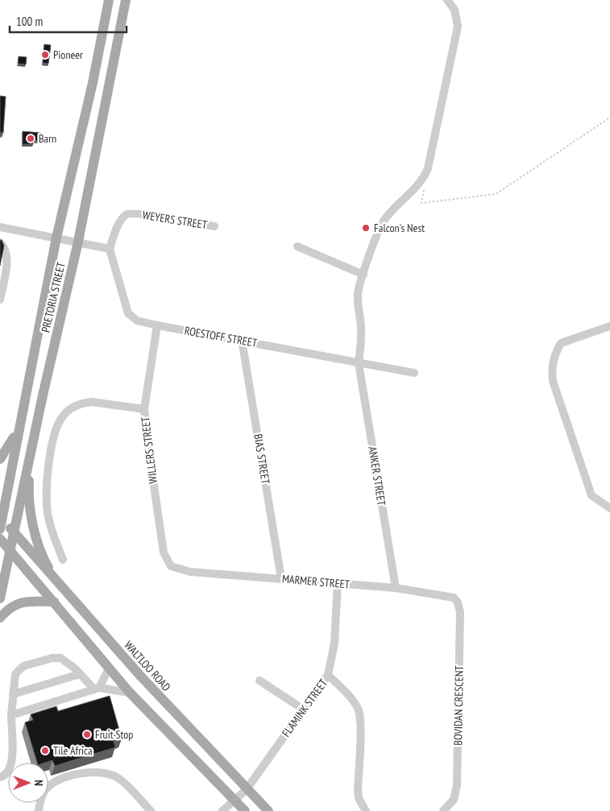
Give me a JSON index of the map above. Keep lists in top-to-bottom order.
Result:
{
  "streets": {
    "main road": ["PRETORIA STREET", "WALTLOO ROAD"],
    "street": [
      "WEYERS STREET",
      "ROESTOFF STREET",
      "WILLERS STREET",
      "BIAS STREET",
      "ANKER STREET",
      "MARMER STREET",
      "BOVIDAN CRESCENT",
      "FLAMINK STREET"
    ]
  },
  "crossings": [
    ["WEYERS STREET", "ROESTOFF STREET"],
    ["PRETORIA STREET", "WALTLOO ROAD"],
    ["ROESTOFF STREET", "WILLERS STREET"],
    ["ROESTOFF STREET", "BIAS STREET"],
    ["ROESTOFF STREET", "ANKER STREET"],
    ["WILLERS STREET", "MARMER STREET"],
    ["BIAS STREET", "MARMER STREET"],
    ["ANKER STREET", "MARMER STREET"],
    ["MARMER STREET", "BOVIDAN CRESCENT"],
    ["MARMER STREET", "FLAMINK STREET"],
    ["WALTLOO ROAD", "FLAMINK STREET"]
  ],
  "places": [
    "Pioneer",
    "Barn",
    "Falcon's Nest",
    "Fruit Stop",
    "Tile Africa"
  ],
  "scale_bar": "100 m",
  "north": "right"
}
